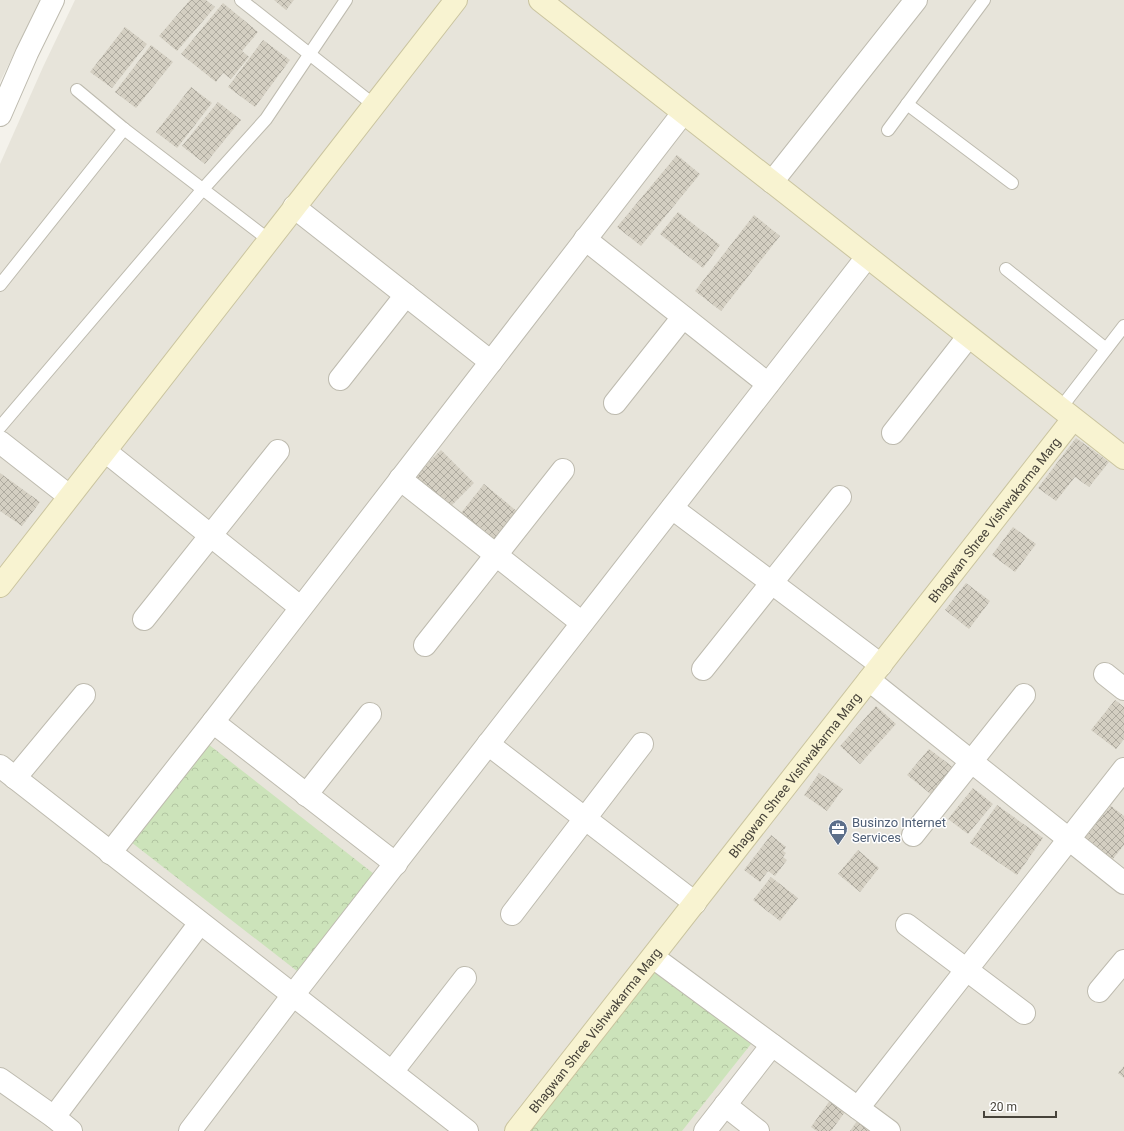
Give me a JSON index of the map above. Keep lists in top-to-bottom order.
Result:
{
  "streets": {
    "street": ["Bhagwan Shree Vishwakarma Marg"]
  },
  "places": {
    "office": ["Businzo Internet Services"]
  },
  "scale_bar": "20 m"
}
